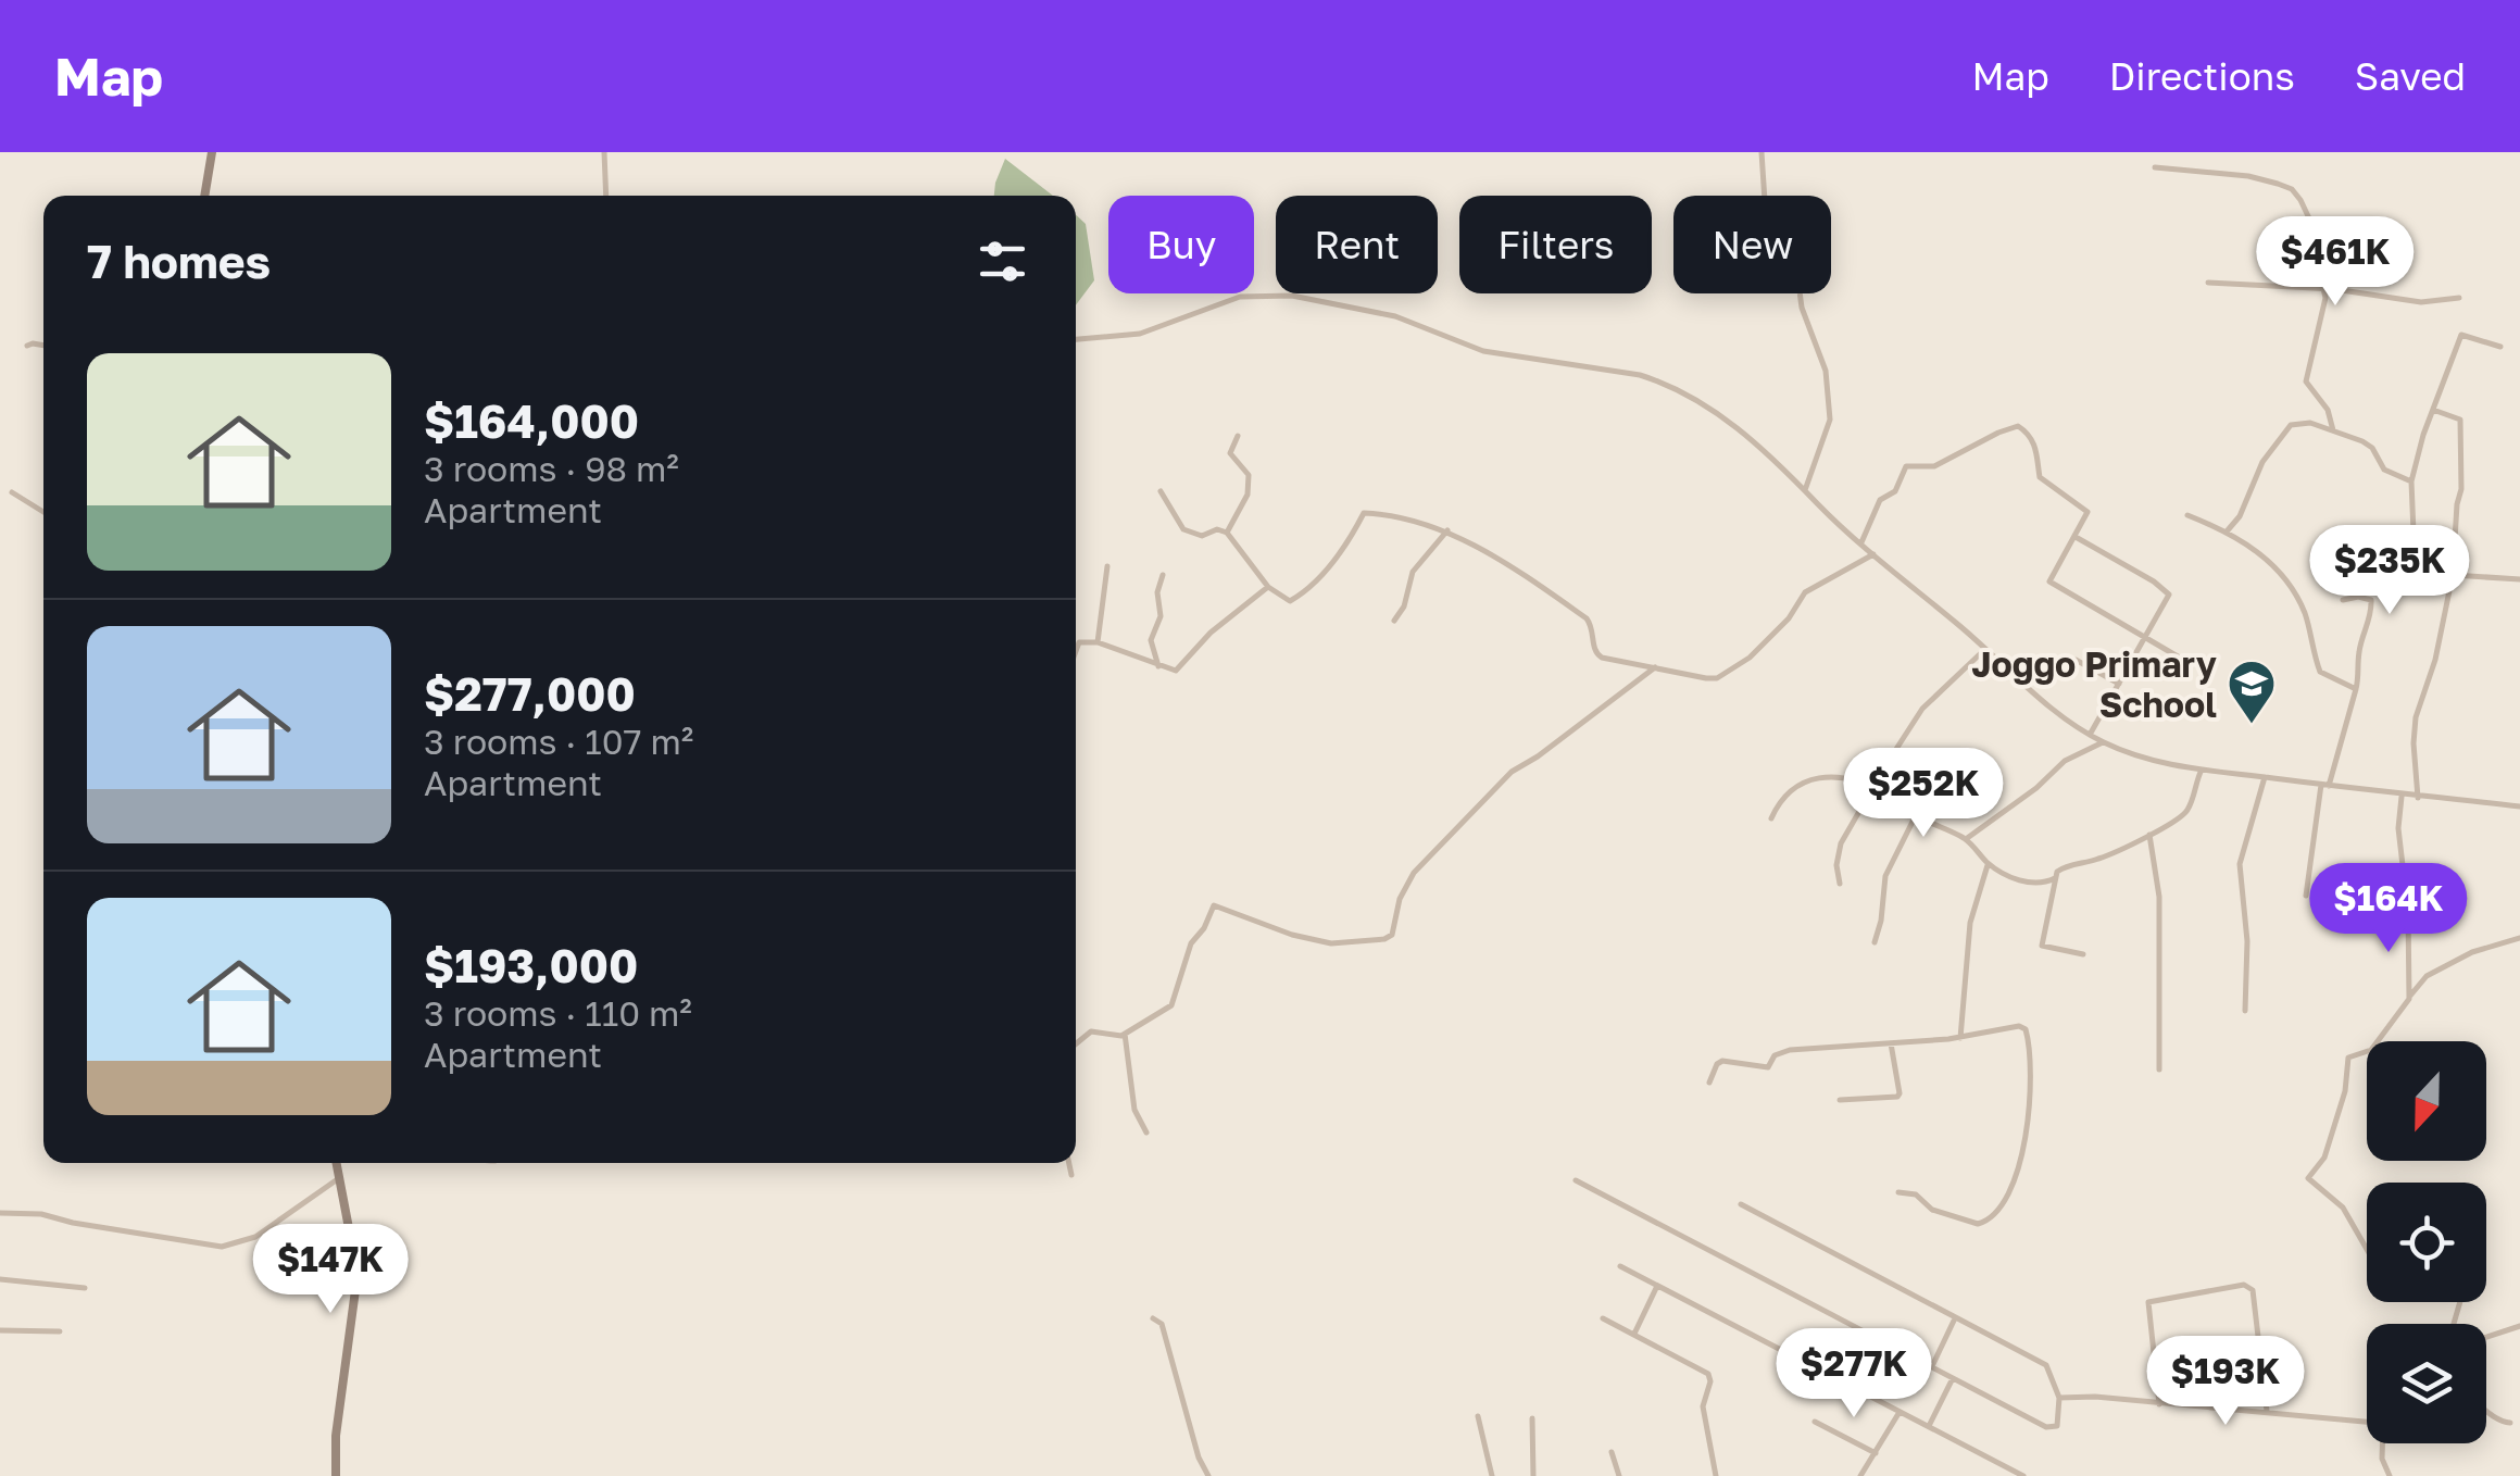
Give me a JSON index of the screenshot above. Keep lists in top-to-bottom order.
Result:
{
  "places": {
    "school or university": ["Joggo Primary School"]
  },
  "north": "bottom",
  "page": {
    "header": "Map",
    "nav": ["Map", "Directions", "Saved"],
    "chip": [
      "Buy",
      "Rent",
      "Filters",
      "New"
    ],
    "heading": "7 homes",
    "price": [
      "$461K",
      "$235K",
      "$252K",
      "$164K",
      "$147K",
      "$277K",
      "$193K"
    ],
    "list": [
      {
        "name": "$164,000",
        "note": "3 rooms · 98 m² · Apartment"
      },
      {
        "name": "$277,000",
        "note": "3 rooms · 107 m² · Apartment"
      },
      {
        "name": "$193,000",
        "note": "3 rooms · 110 m² · Apartment"
      }
    ]
  }
}
